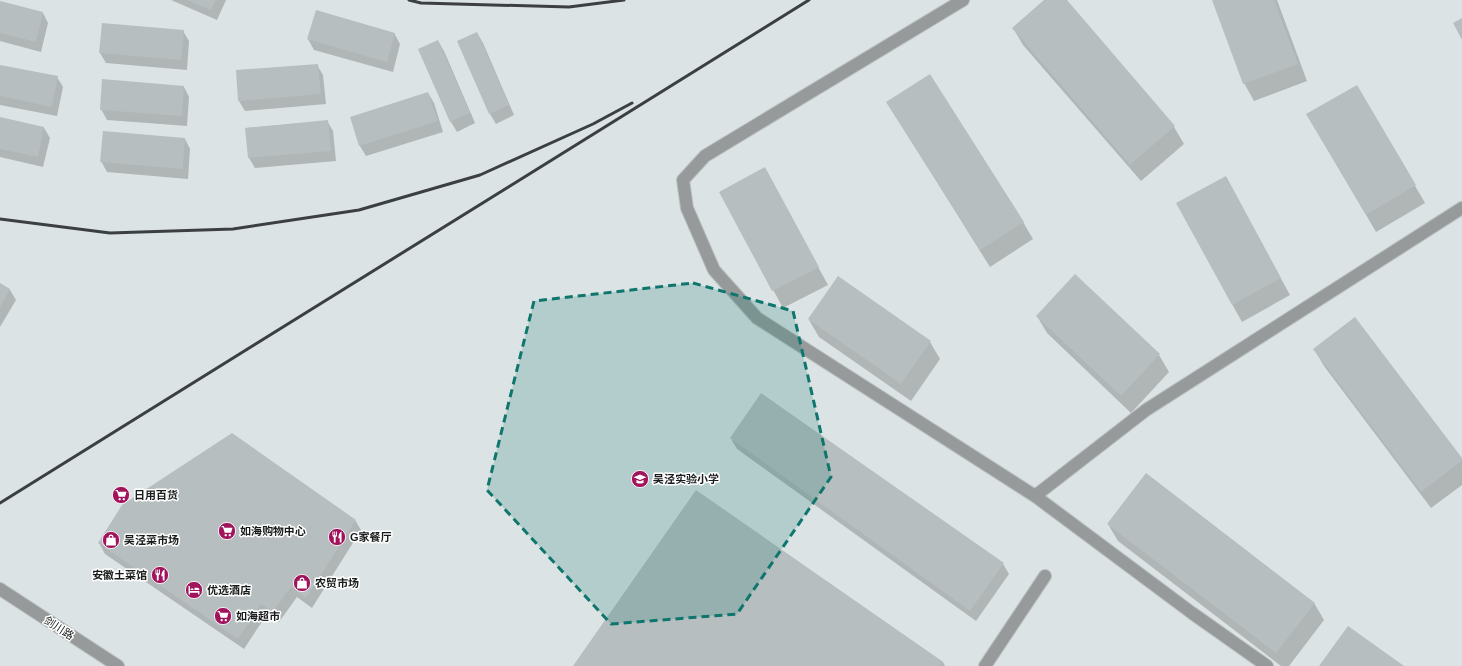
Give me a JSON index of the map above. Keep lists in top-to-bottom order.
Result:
{
  "streets": {
    "street": ["剑川路"]
  },
  "places": {
    "school or university": ["吴泾实验小学"],
    "supermarket": ["日用百货", "如海购物中心", "如海超市"],
    "restaurant": ["G家餐厅", "安徽土菜馆"],
    "shop": ["吴泾菜市场", "农贸市场"],
    "hotel": ["优选酒店"]
  }
}
